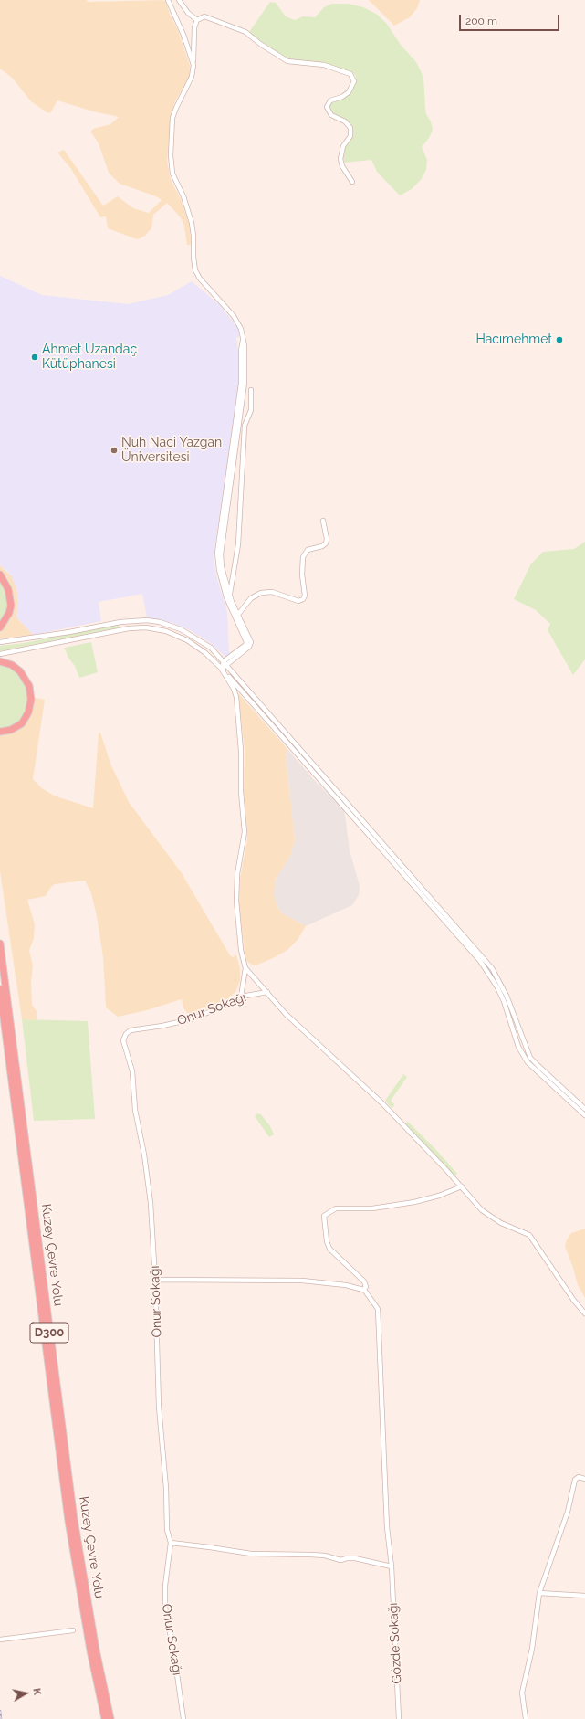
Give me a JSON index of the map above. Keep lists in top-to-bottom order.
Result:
{
  "streets": {
    "highway": ["Kuzey Çevre Yolu", "D300"],
    "street": ["Onur Sokağı", "Gözde Sokağı"]
  },
  "places": ["Hacımehmet", "Ahmet Uzandaç Kütüphanesi", "Nuh Naci Yazgan Üniversitesi"],
  "scale_bar": "200 m",
  "north": "right"
}
